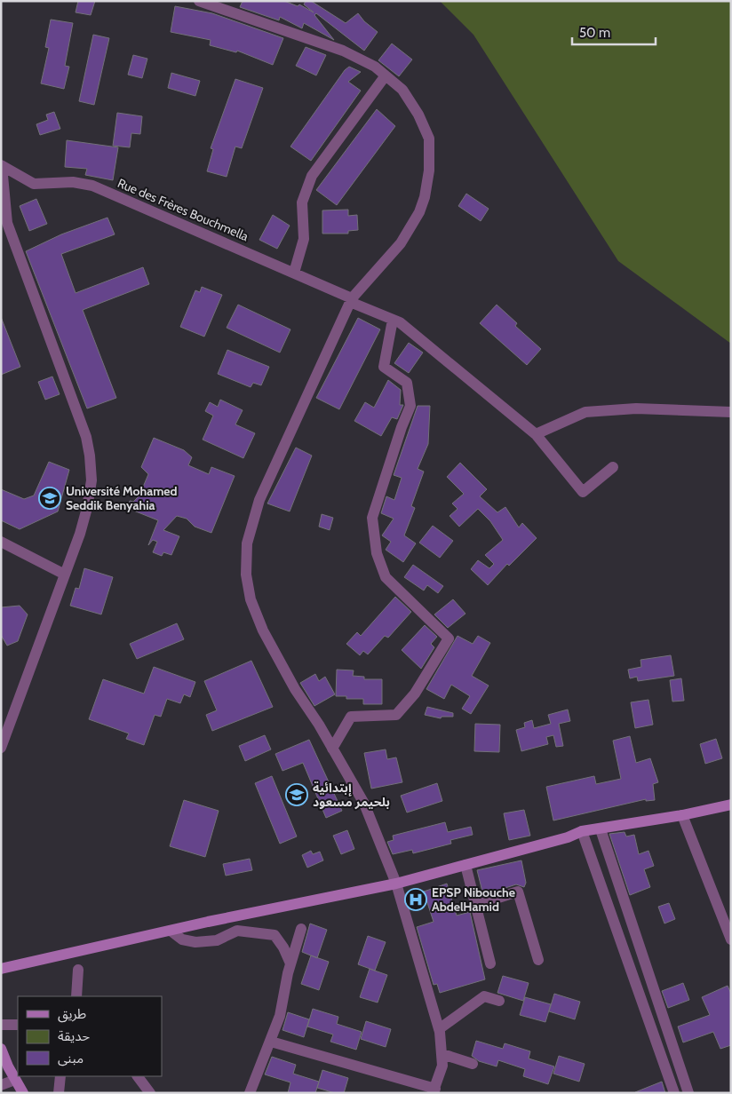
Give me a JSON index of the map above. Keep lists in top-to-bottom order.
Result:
{
  "streets": {
    "street": ["Rue des Frères Bouchmella"]
  },
  "places": {
    "school or university": ["Université Mohamed Seddik Benyahia", "إبتدائية بلحيمر مسعود"],
    "hospital": ["EPSP Nibouche AbdelHamid"]
  },
  "legend": ["طريق", "حديقة", "مبنى"],
  "scale_bar": "50 m"
}
